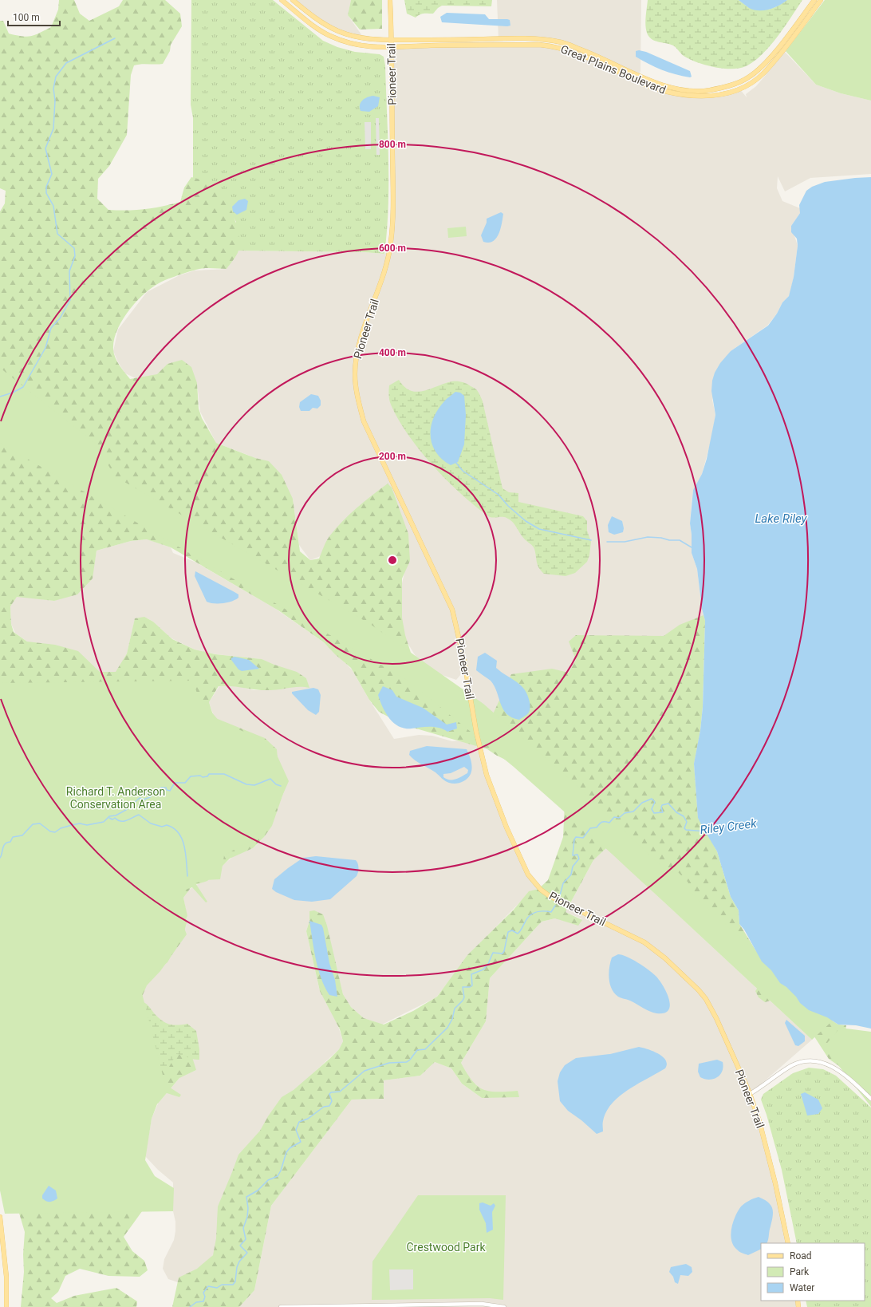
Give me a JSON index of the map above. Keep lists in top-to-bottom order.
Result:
{
  "streets": {
    "main road": ["Great Plains Boulevard", "Pioneer Trail"]
  },
  "crossings": [
    ["Great Plains Boulevard", "Pioneer Trail"]
  ],
  "water": ["Lake Riley", "Riley Creek"],
  "parks": ["Richard T. Anderson Conservation Area", "Crestwood Park"],
  "legend": ["Road", "Park", "Water"],
  "scale_bar": "100 m",
  "rings": [
    "800 m",
    "600 m",
    "400 m",
    "200 m"
  ]
}
